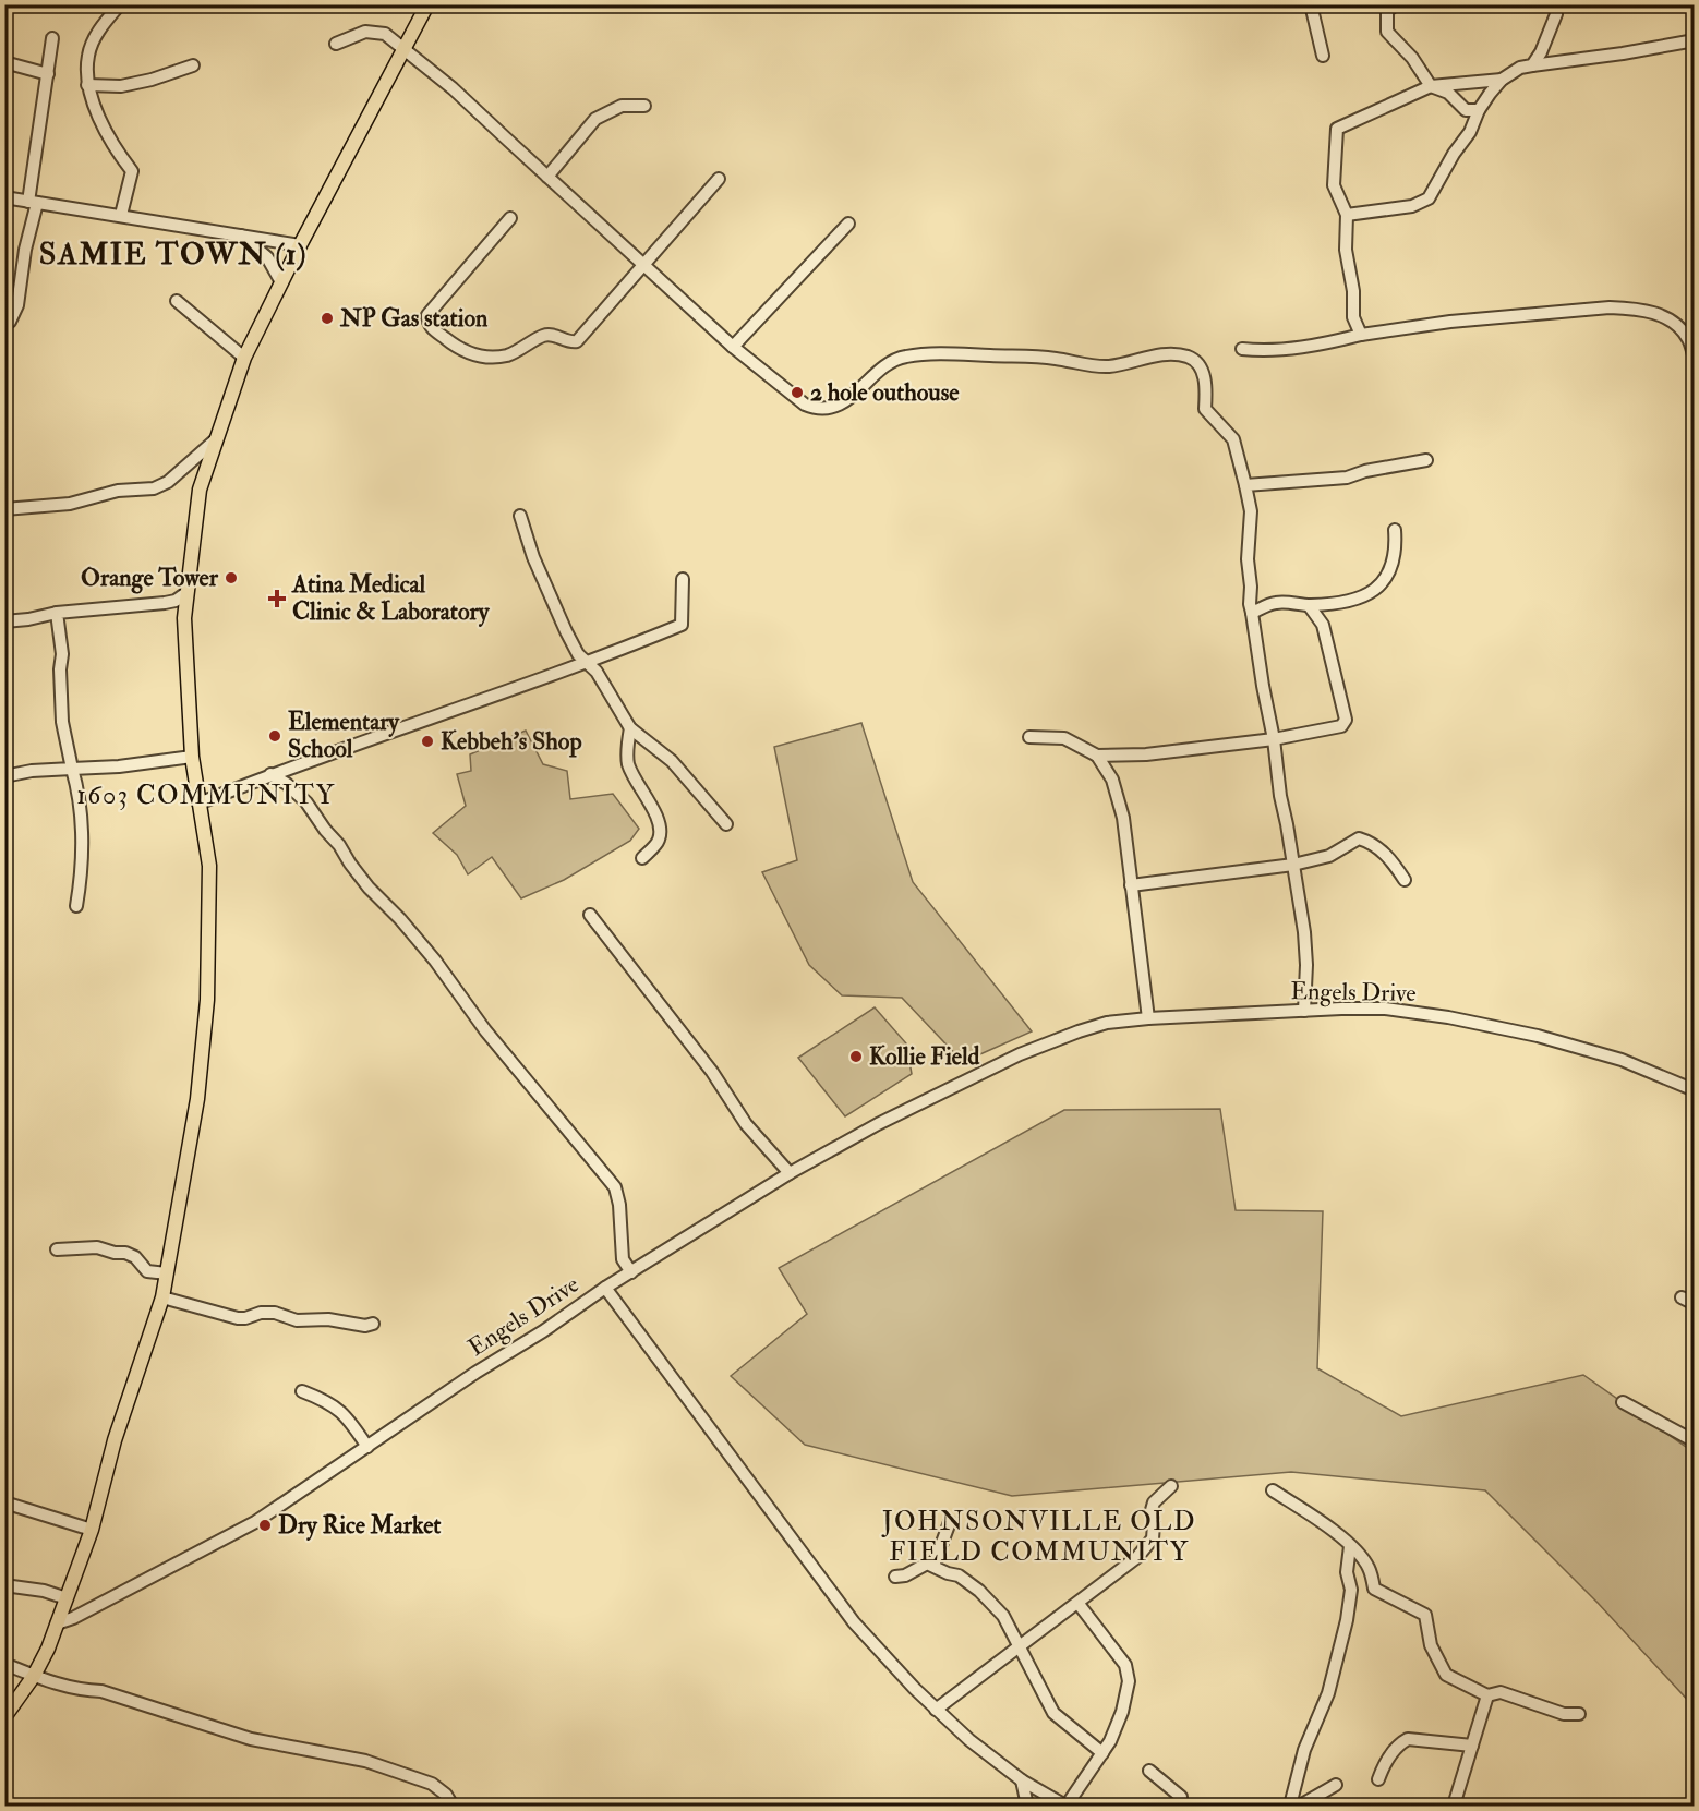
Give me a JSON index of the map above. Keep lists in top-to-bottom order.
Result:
{
  "streets": {
    "street": ["Engels Drive"]
  },
  "districts": ["SAMIE TOWN (1)", "1603 COMMUNITY", "JOHNSONVILLE OLD FIELD COMMUNITY"],
  "places": {
    "other": [
      "NP Gas station",
      "2 hole outhouse",
      "Orange Tower",
      "Elementary School",
      "Kebbeh's Shop",
      "Kollie Field",
      "Dry Rice Market"
    ],
    "health": ["Atina Medical Clinic & Laboratory"]
  }
}
